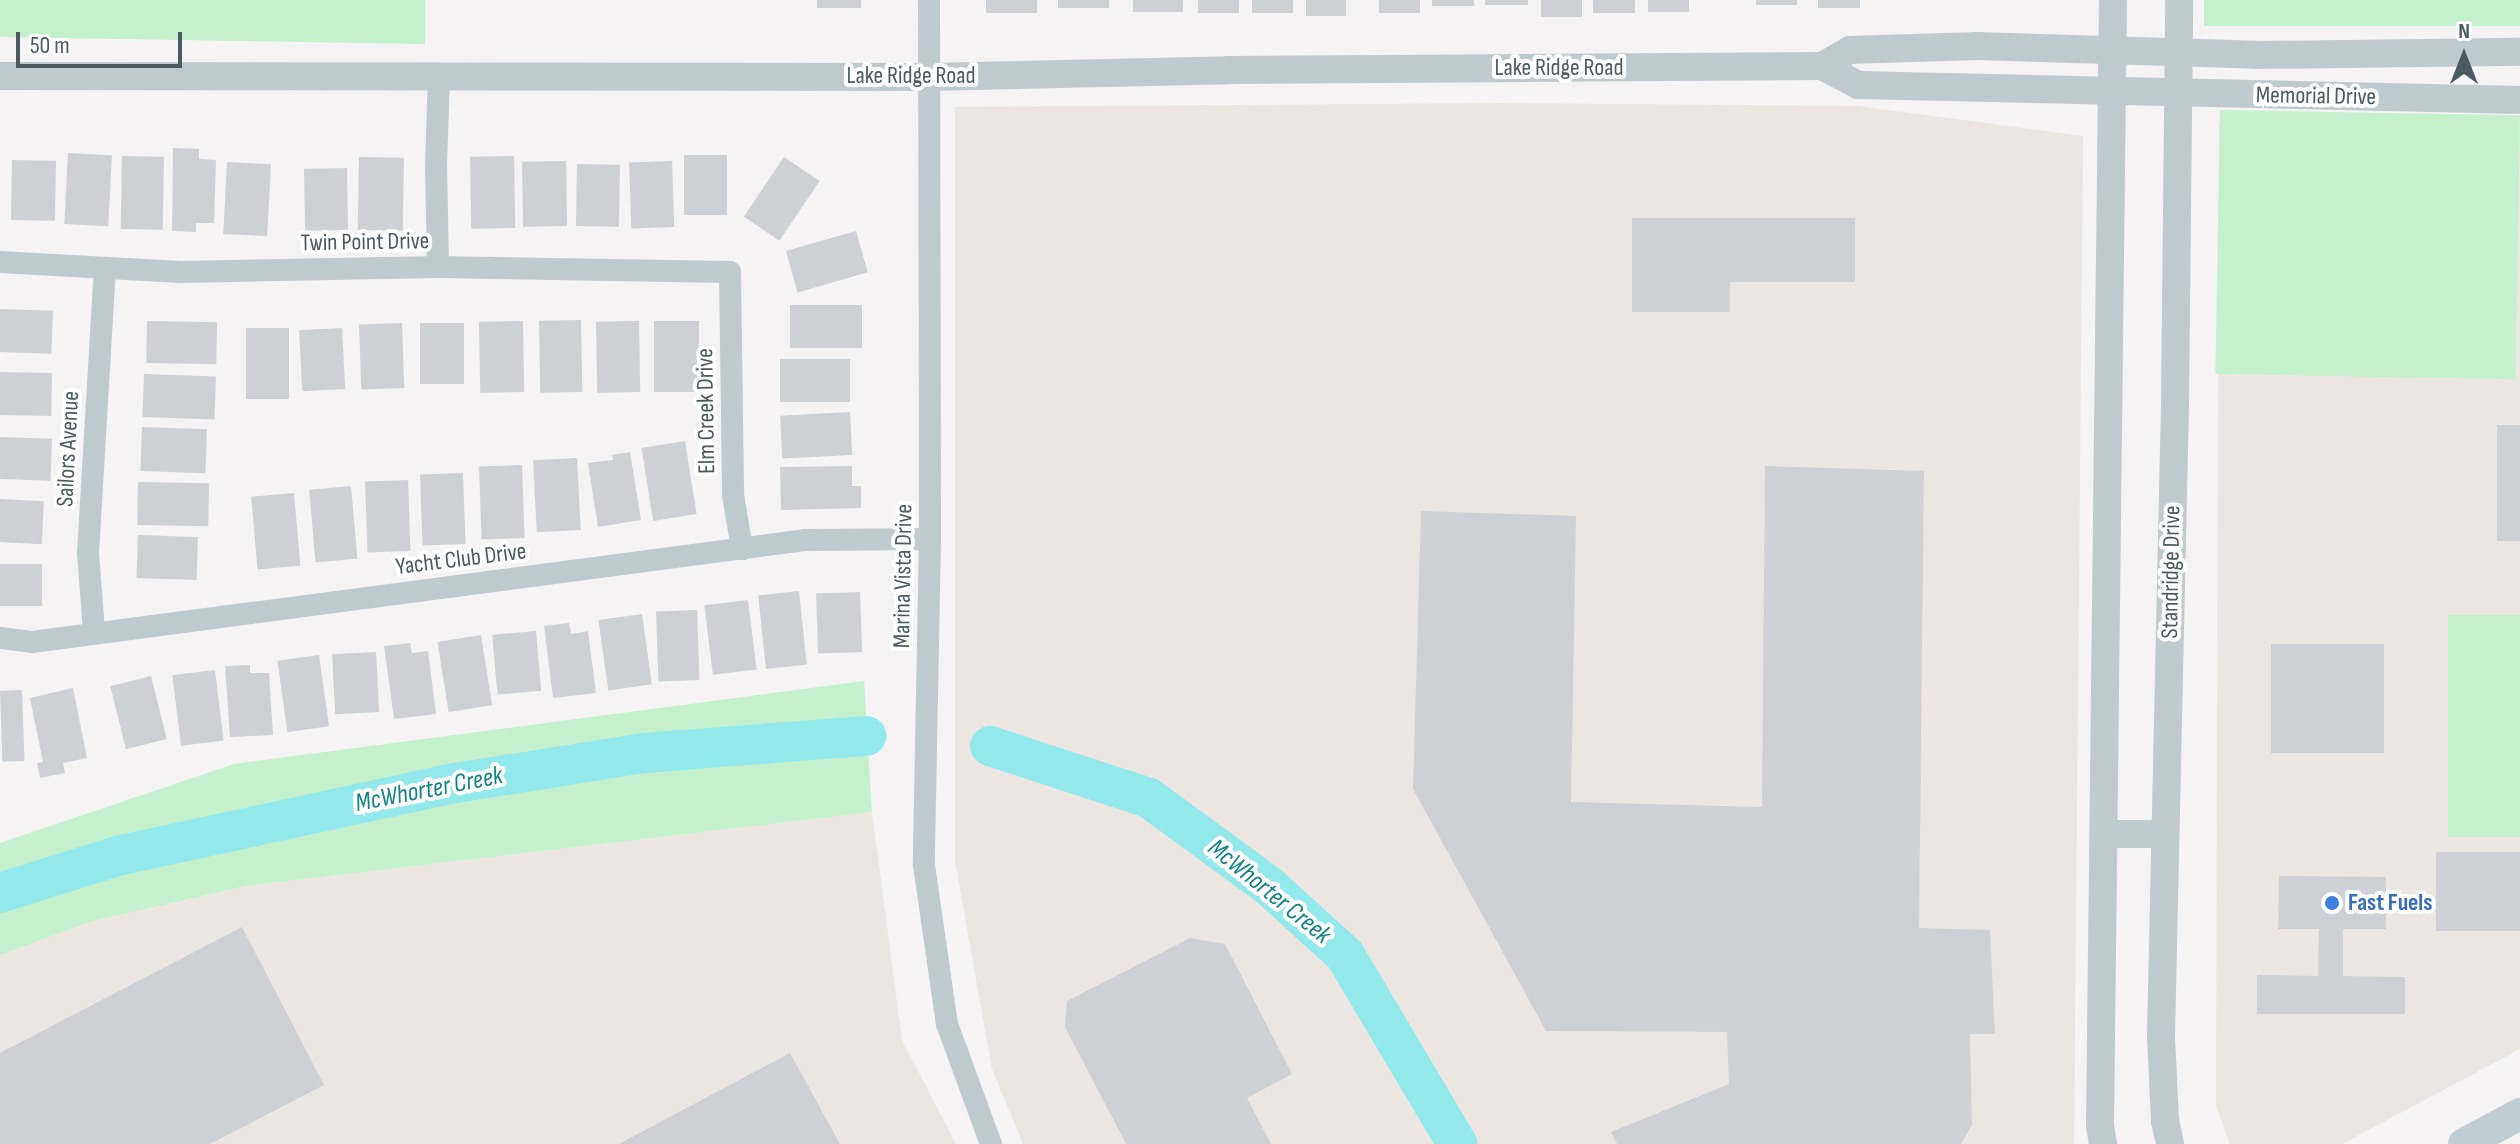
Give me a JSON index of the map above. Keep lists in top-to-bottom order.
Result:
{
  "streets": {
    "street": [
      "Lake Ridge Road",
      "Memorial Drive",
      "Twin Point Drive",
      "Elm Creek Drive",
      "Sailors Avenue",
      "Yacht Club Drive",
      "Standridge Drive",
      "Marina Vista Drive"
    ]
  },
  "crossings": [
    ["Lake Ridge Road", "Memorial Drive"],
    ["Lake Ridge Road", "Marina Vista Drive"],
    ["Memorial Drive", "Standridge Drive"],
    ["Twin Point Drive", "Elm Creek Drive"],
    ["Twin Point Drive", "Sailors Avenue"],
    ["Elm Creek Drive", "Yacht Club Drive"],
    ["Sailors Avenue", "Yacht Club Drive"],
    ["Yacht Club Drive", "Marina Vista Drive"]
  ],
  "water": ["McWhorter Creek"],
  "places": ["Fast Fuels"],
  "scale_bar": "50 m",
  "north": "top"
}
